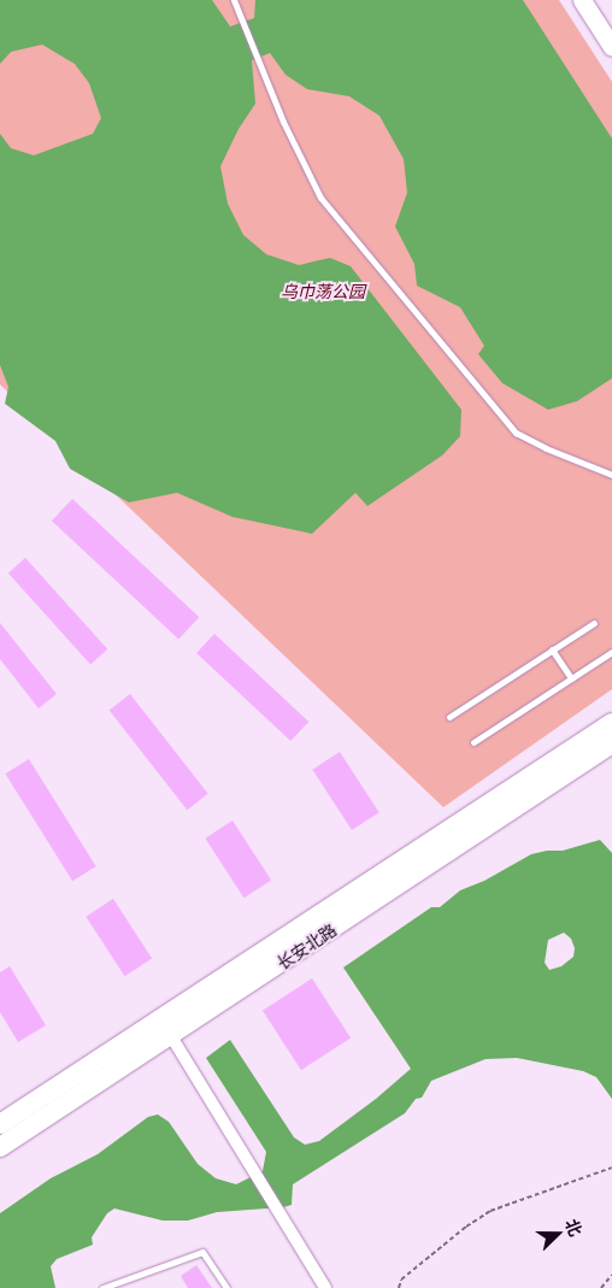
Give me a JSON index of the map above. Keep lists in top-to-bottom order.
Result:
{
  "streets": {
    "main road": ["长安北路"]
  },
  "parks": ["乌巾荡公园"],
  "north": "right"
}
